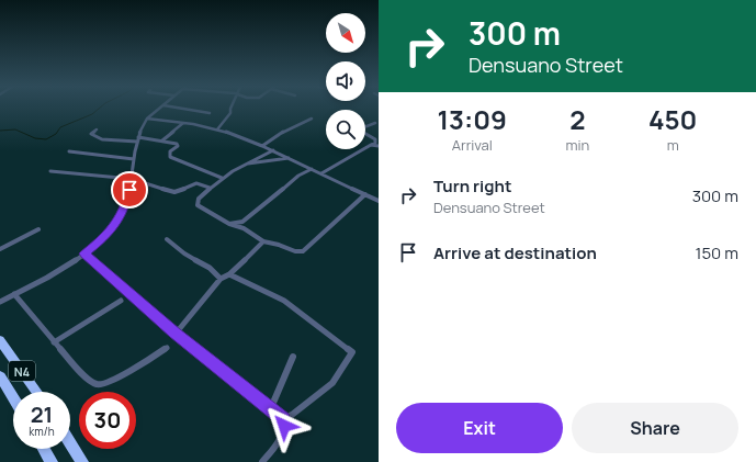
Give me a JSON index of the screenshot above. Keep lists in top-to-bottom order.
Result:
{
  "streets": {
    "highway": ["N4"]
  },
  "north": "bottom right",
  "page": {
    "turn": ["300 m", "Densuano Street"],
    "eta": [
      "13:09",
      "Arrival",
      "2",
      "min",
      "450",
      "m"
    ],
    "list": [
      {
        "name": "Turn right",
        "note": "Densuano Street",
        "value": "300 m"
      },
      {
        "name": "Arrive at destination",
        "value": "150 m"
      }
    ],
    "speed": "21 km/h",
    "limit": "30",
    "buttons": ["Exit", "Share"]
  }
}
